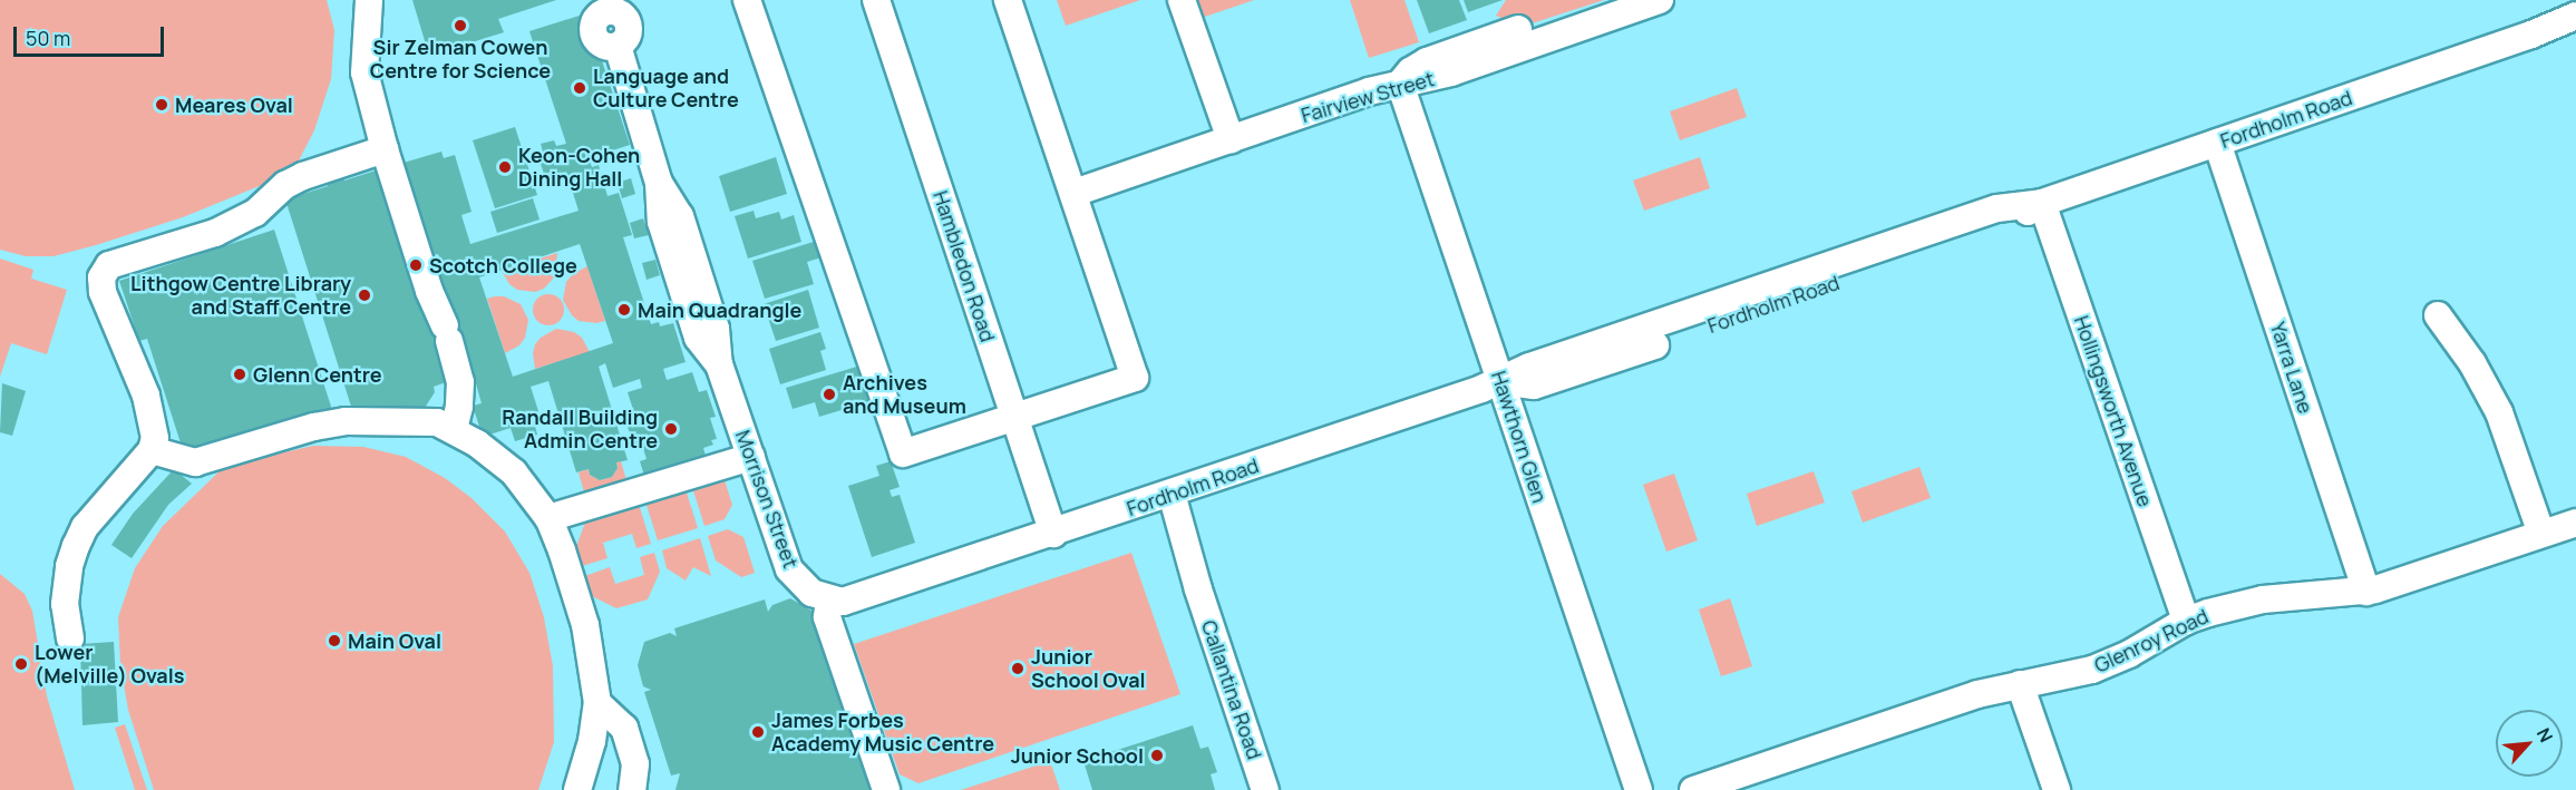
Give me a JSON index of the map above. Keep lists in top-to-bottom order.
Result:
{
  "streets": {
    "street": [
      "Fairview Street",
      "Fordholm Road",
      "Hambledon Road",
      "Yarra Lane",
      "Hollingsworth Avenue",
      "Hawthorn Glen",
      "Morrison Street",
      "Glenroy Road",
      "Callantina Road"
    ]
  },
  "crossings": [
    ["Fairview Street", "Hawthorn Glen"],
    ["Fordholm Road", "Hambledon Road"],
    ["Fordholm Road", "Yarra Lane"],
    ["Fordholm Road", "Hollingsworth Avenue"],
    ["Fordholm Road", "Hawthorn Glen"],
    ["Fordholm Road", "Morrison Street"],
    ["Fordholm Road", "Callantina Road"],
    ["Yarra Lane", "Glenroy Road"],
    ["Hollingsworth Avenue", "Glenroy Road"]
  ],
  "places": [
    "Sir Zelman Cowen Centre for Science",
    "Language and Culture Centre",
    "Meares Oval",
    "Keon-Cohen Dining Hall",
    "Scotch College",
    "Lithgow Centre Library and Staff Centre",
    "Main Quadrangle",
    "Glenn Centre",
    "Archives and Museum",
    "Randall Building Admin Centre",
    "Main Oval",
    "Lower (Melville) Ovals",
    "Junior School Oval",
    "James Forbes Academy Music Centre",
    "Junior School"
  ],
  "scale_bar": "50 m",
  "north": "top right"
}
